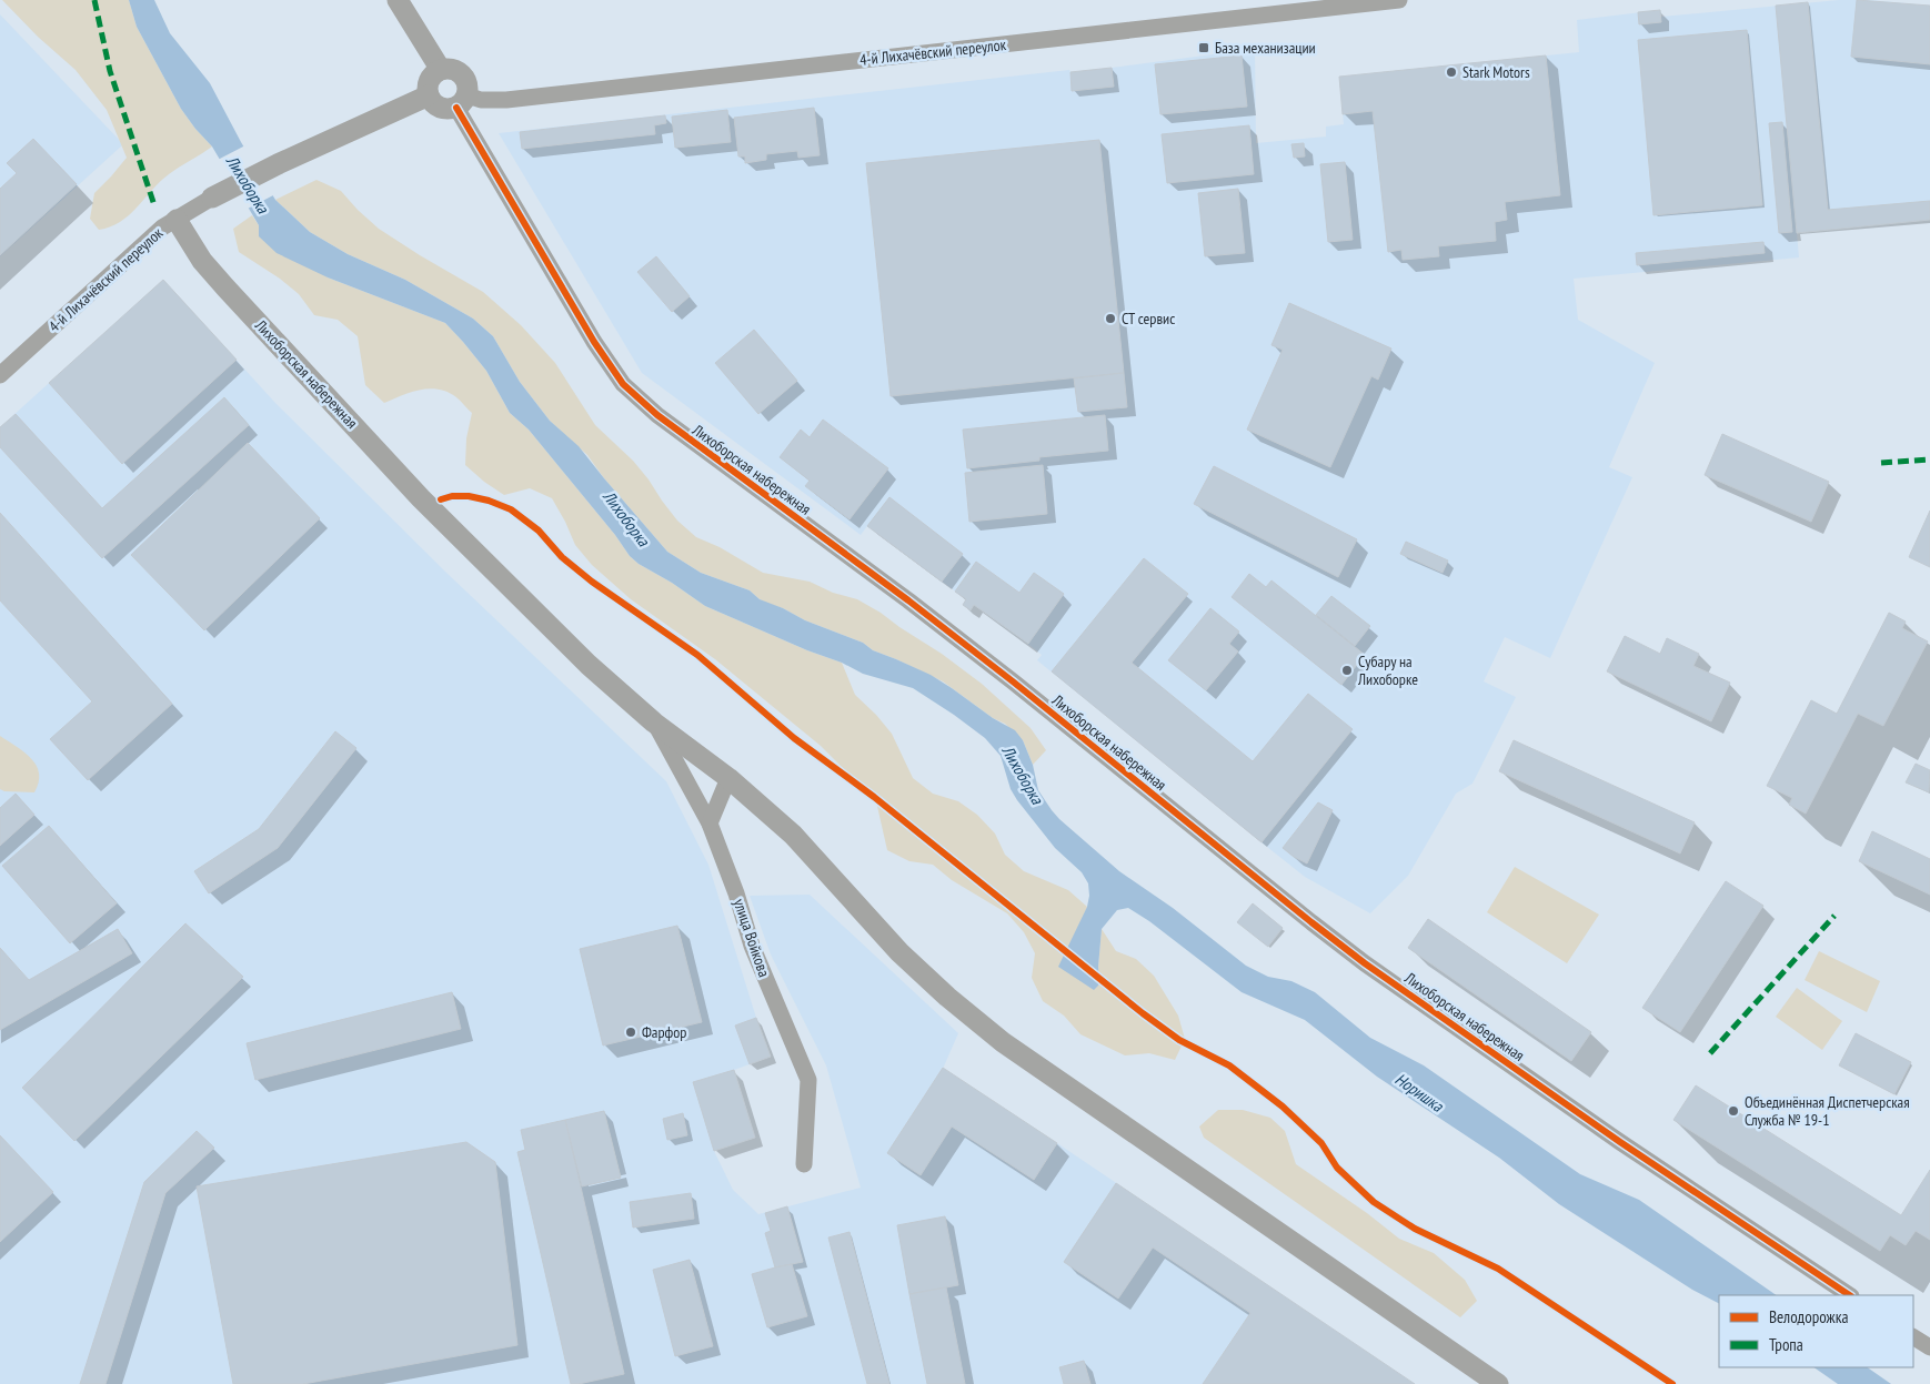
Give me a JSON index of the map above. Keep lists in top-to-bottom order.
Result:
{
  "streets": {
    "street": ["4-й Лихачёвский переулок", "Лихоборская набережная", "улица Войкова"]
  },
  "crossings": [
    ["4-й Лихачёвский переулок", "Лихоборская набережная"],
    ["Лихоборская набережная", "улица Войкова"]
  ],
  "water": ["Лихоборка", "Норишка"],
  "places": {
    "transit": ["База механизации"],
    "other": [
      "Stark Motors",
      "СТ сервис",
      "Субару на Лихоборке",
      "Фарфор",
      "Объединённая Диспетчерская Служба № 19-1"
    ]
  },
  "legend": ["Велодорожка", "Тропа"]
}
